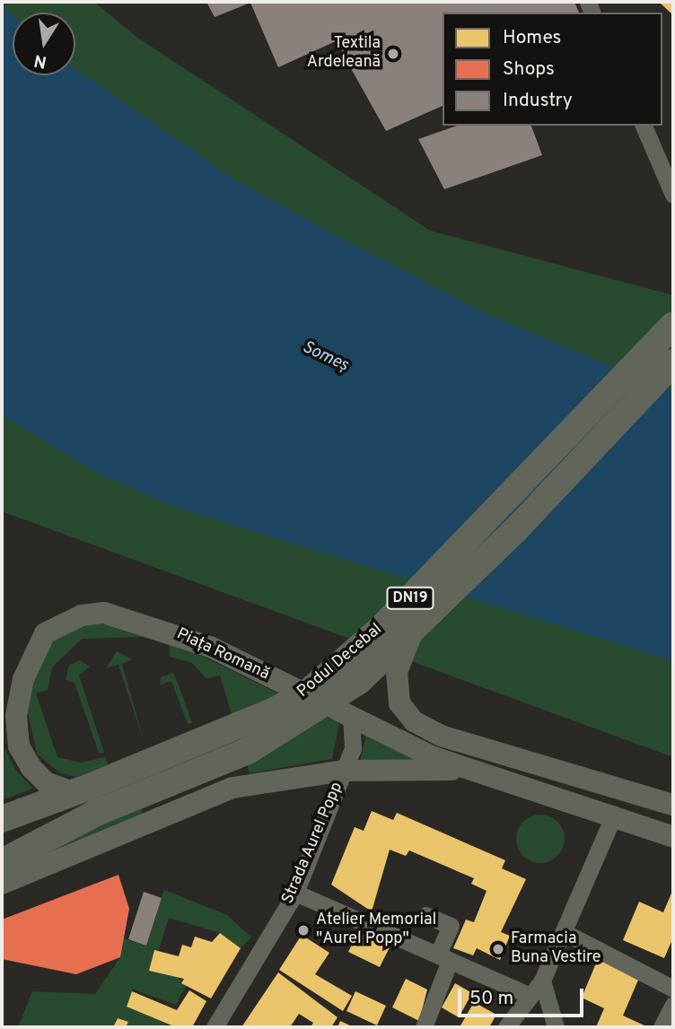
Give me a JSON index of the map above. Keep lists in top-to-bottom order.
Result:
{
  "streets": {
    "main road": ["DN19", "Podul Decebal"],
    "street": ["Piața Romană", "Strada Aurel Popp"]
  },
  "crossings": [
    ["DN19", "Piața Romană"],
    ["DN19", "Podul Decebal"],
    ["Piața Romană", "Podul Decebal"],
    ["Piața Romană", "Strada Aurel Popp"]
  ],
  "water": ["Someș"],
  "places": ["Textila Ardeleană", "Atelier Memorial \"Aurel Popp\"", "Farmacia Buna Vestire"],
  "legend": ["Homes", "Shops", "Industry"],
  "scale_bar": "50 m",
  "north": "bottom"
}
